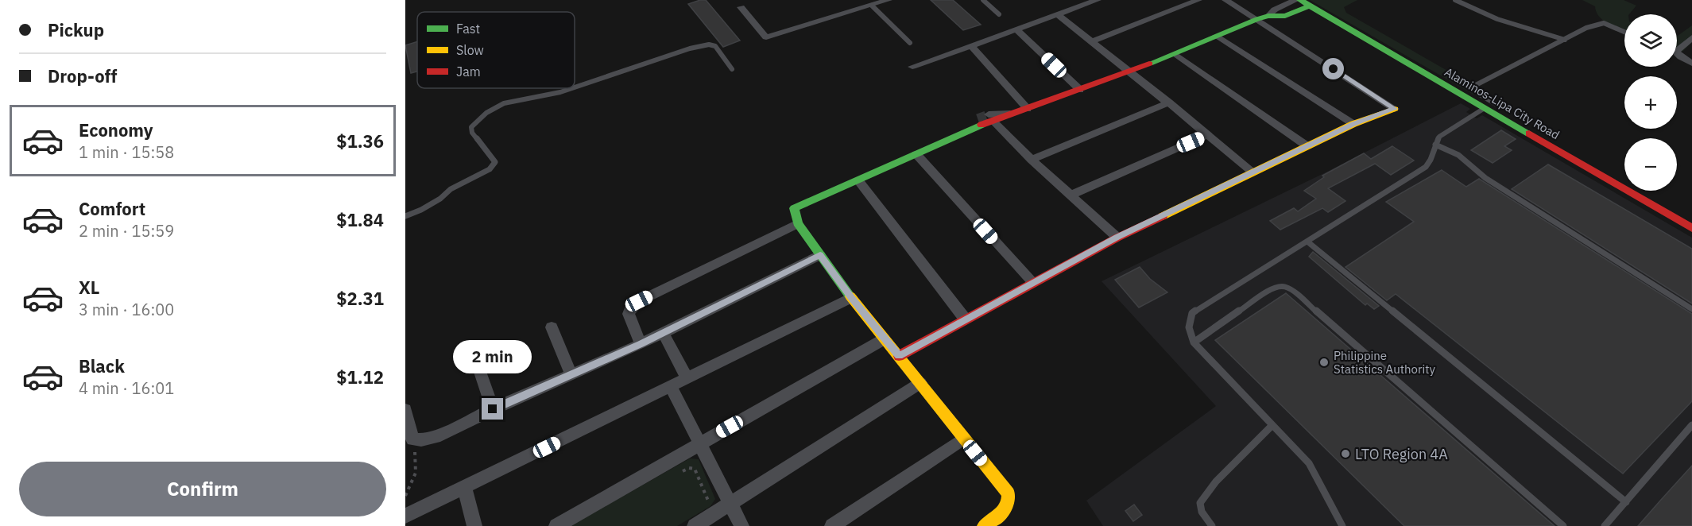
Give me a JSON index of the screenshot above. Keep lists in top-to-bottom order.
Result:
{
  "streets": {
    "street": ["Alaminos-Lipa City Road"]
  },
  "places": ["Philippine Statistics Authority", "LTO Region 4A"],
  "legend": ["Fast", "Slow", "Jam"],
  "page": {
    "banner": ["Pickup", "Drop-off"],
    "map_buttons": ["+", "−"],
    "list": [
      {
        "name": "Economy",
        "note": "1 min · 15:58",
        "value": "$1.36"
      },
      {
        "name": "Comfort",
        "note": "2 min · 15:59",
        "value": "$1.84"
      },
      {
        "name": "XL",
        "note": "3 min · 16:00",
        "value": "$2.31"
      },
      {
        "name": "Black",
        "note": "4 min · 16:01",
        "value": "$1.12"
      }
    ],
    "bubble": "2 min",
    "buttons": "Confirm"
  }
}
